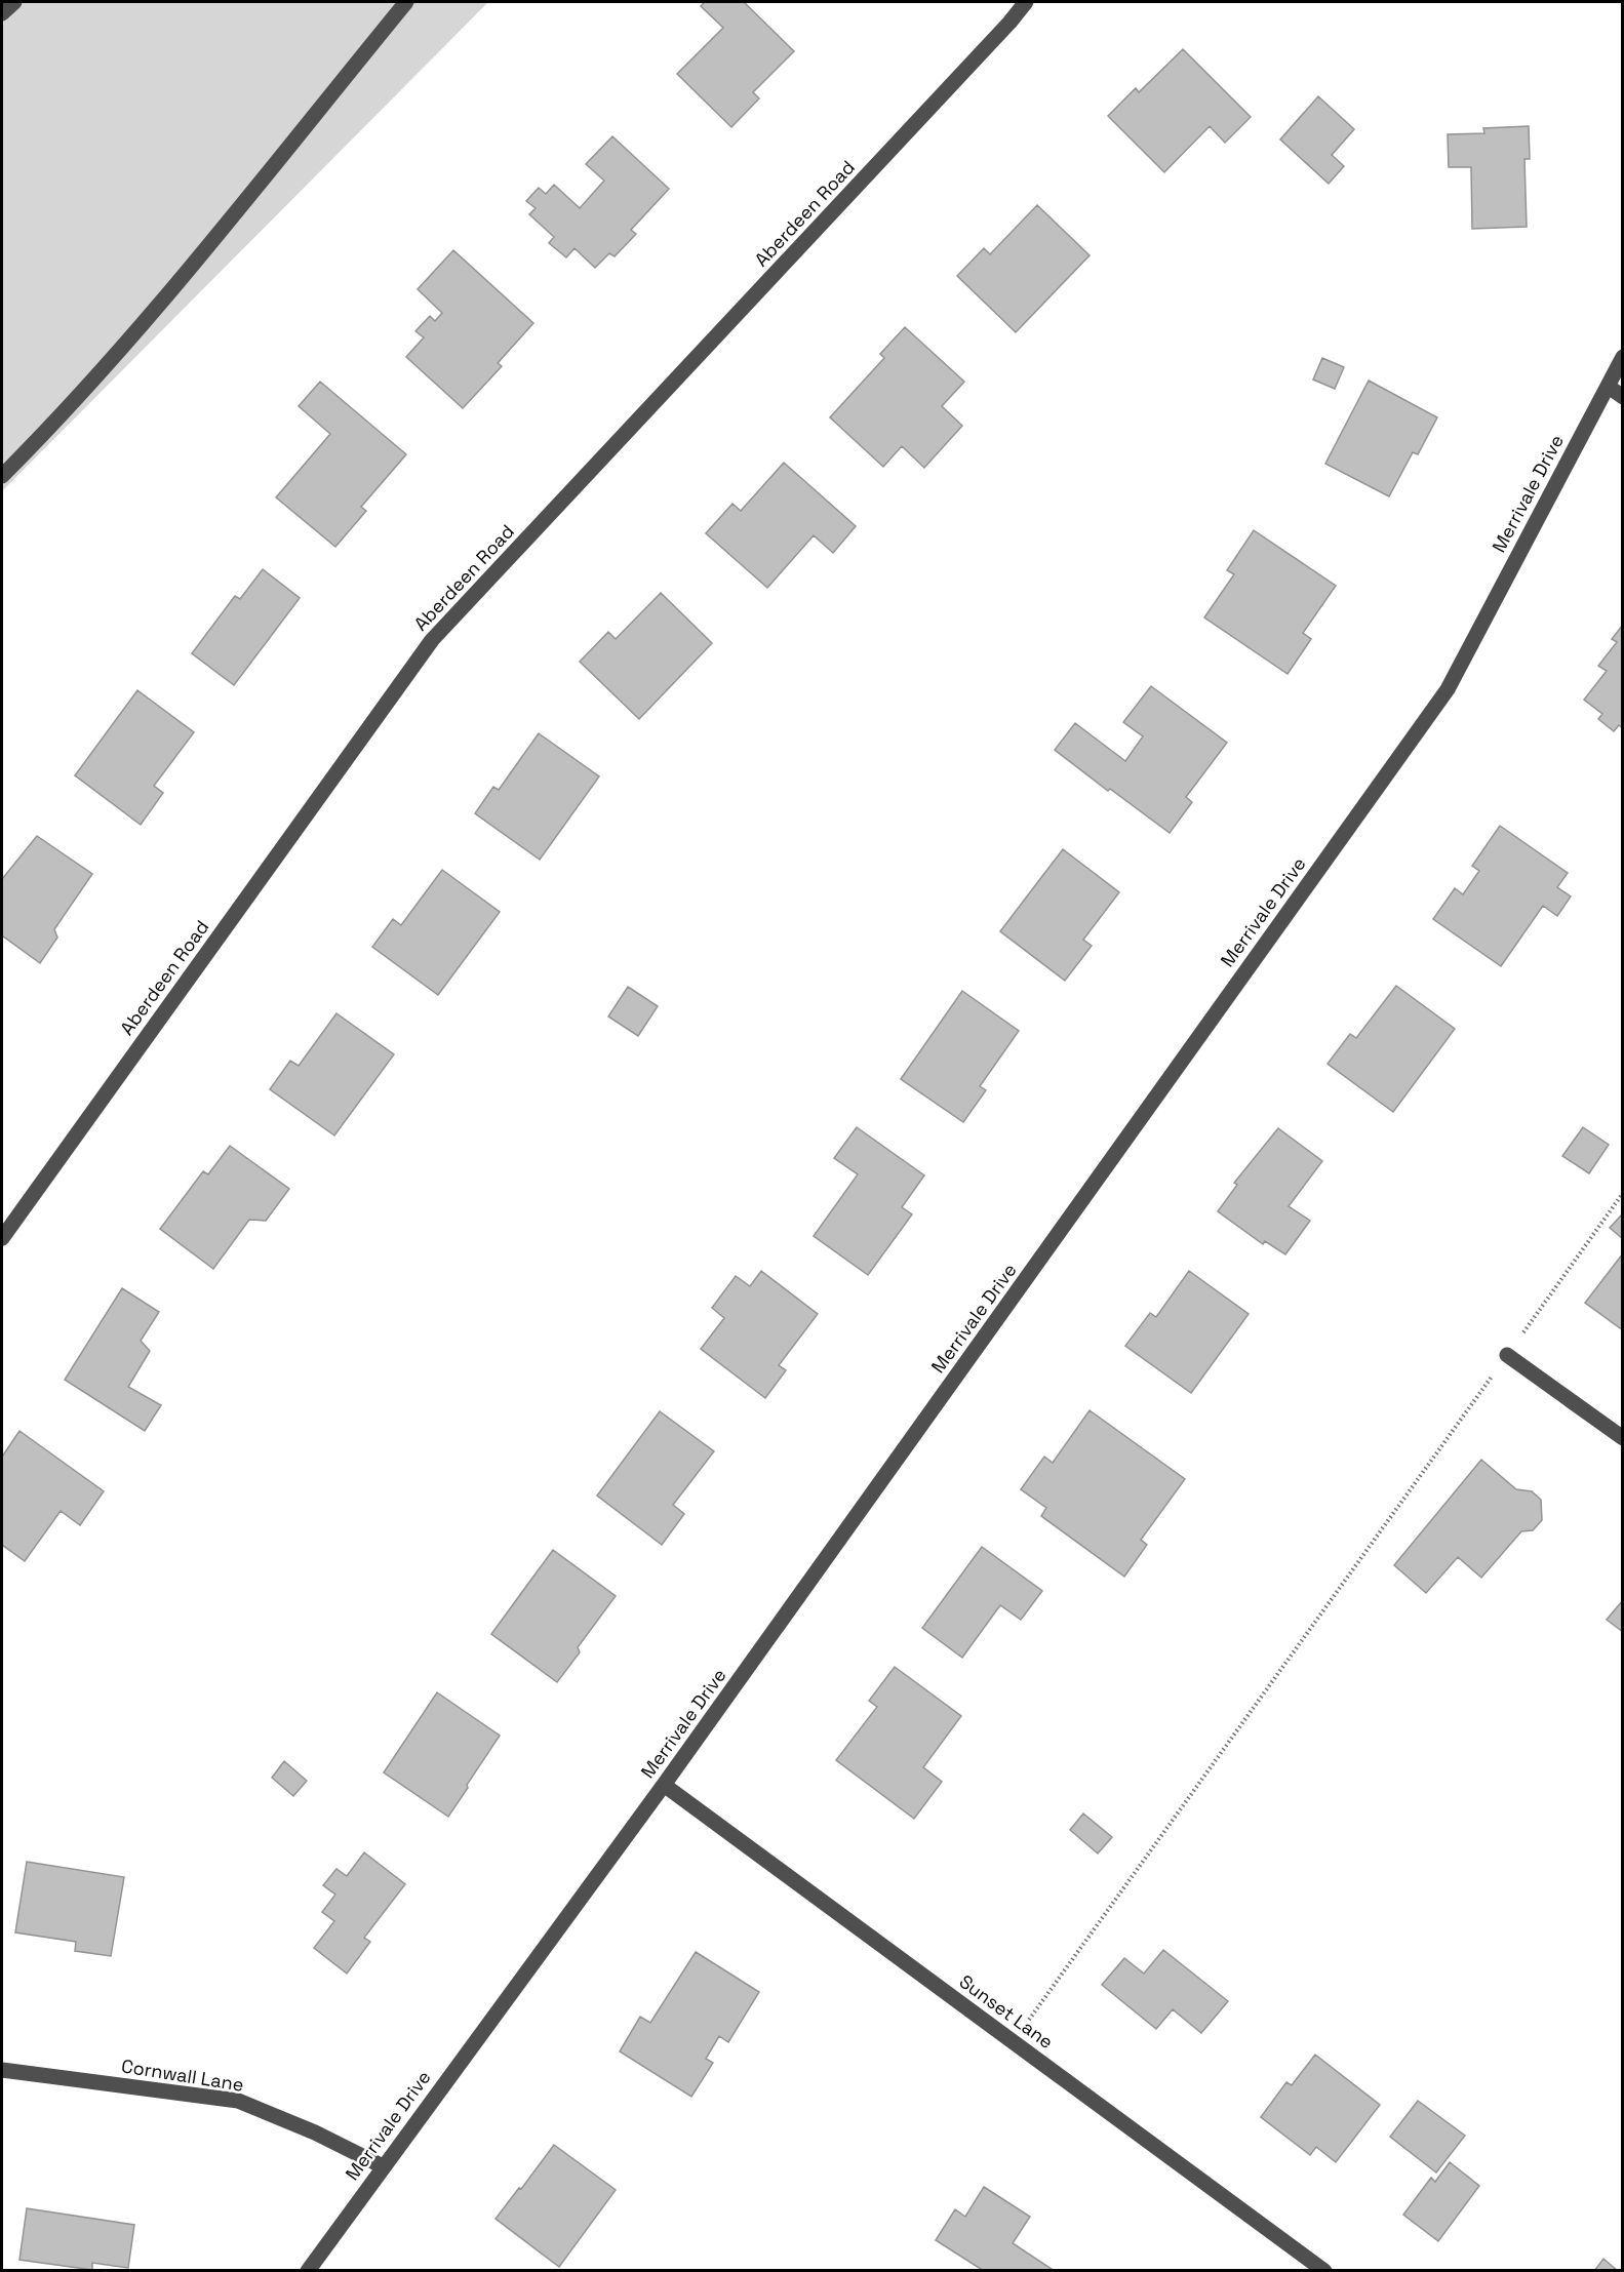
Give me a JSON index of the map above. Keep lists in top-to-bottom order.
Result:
{
  "streets": {
    "street": [
      "Aberdeen Road",
      "Merrivale Drive",
      "Sunset Lane",
      "Cornwall Lane"
    ]
  },
  "crossings": [
    ["Merrivale Drive", "Sunset Lane"],
    ["Merrivale Drive", "Cornwall Lane"]
  ]
}
